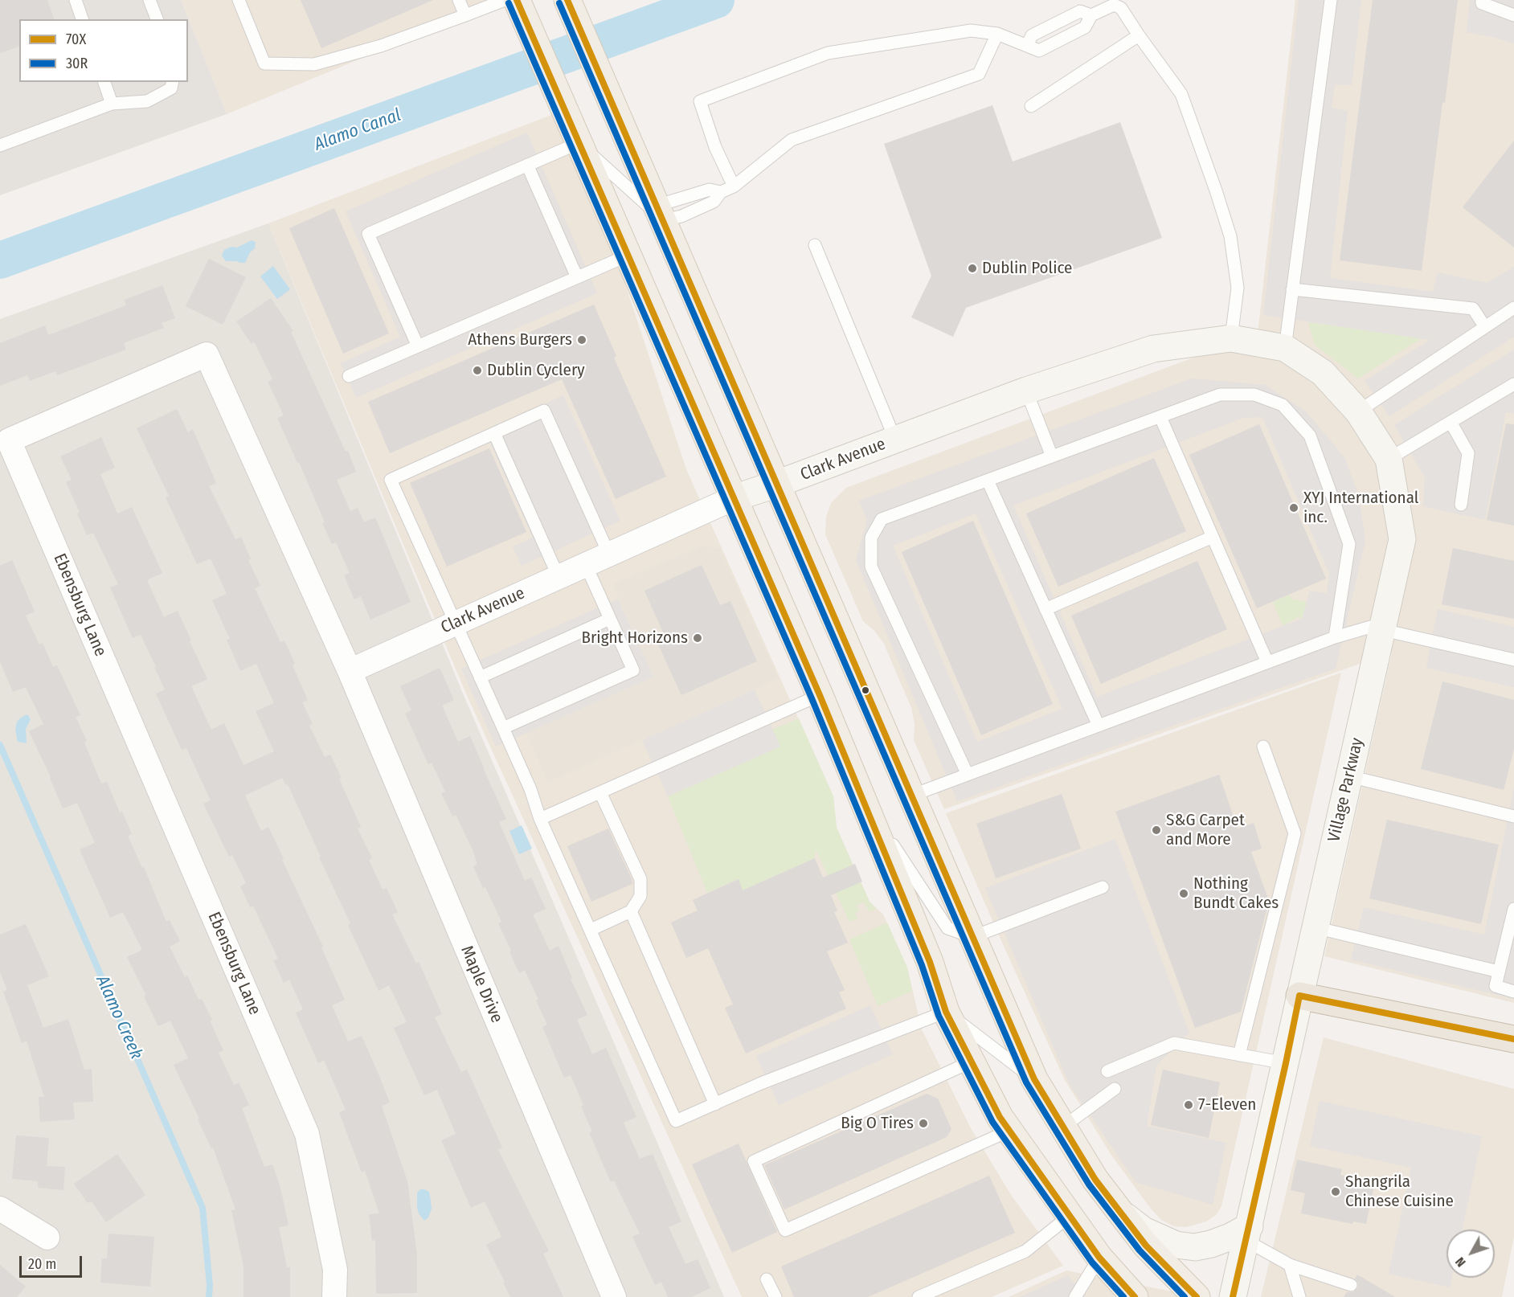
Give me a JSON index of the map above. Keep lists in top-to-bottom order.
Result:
{
  "streets": {
    "street": [
      "Clark Avenue",
      "Ebensburg Lane",
      "Village Parkway",
      "Maple Drive"
    ]
  },
  "crossings": [
    ["Clark Avenue", "Ebensburg Lane"],
    ["Clark Avenue", "Village Parkway"],
    ["Clark Avenue", "Maple Drive"],
    ["Ebensburg Lane", "Maple Drive"]
  ],
  "water": ["Alamo Canal", "Alamo Creek"],
  "places": [
    "Dublin Police",
    "Athens Burgers",
    "Dublin Cyclery",
    "XYJ International inc.",
    "Bright Horizons",
    "S&G Carpet and More",
    "Nothing Bundt Cakes",
    "7-Eleven",
    "Big O Tires",
    "Shangrila Chinese Cuisine"
  ],
  "lines": ["transit line 70X", "transit line 30R"],
  "legend": ["70X", "30R"],
  "scale_bar": "20 m",
  "north": "bottom left"
}
